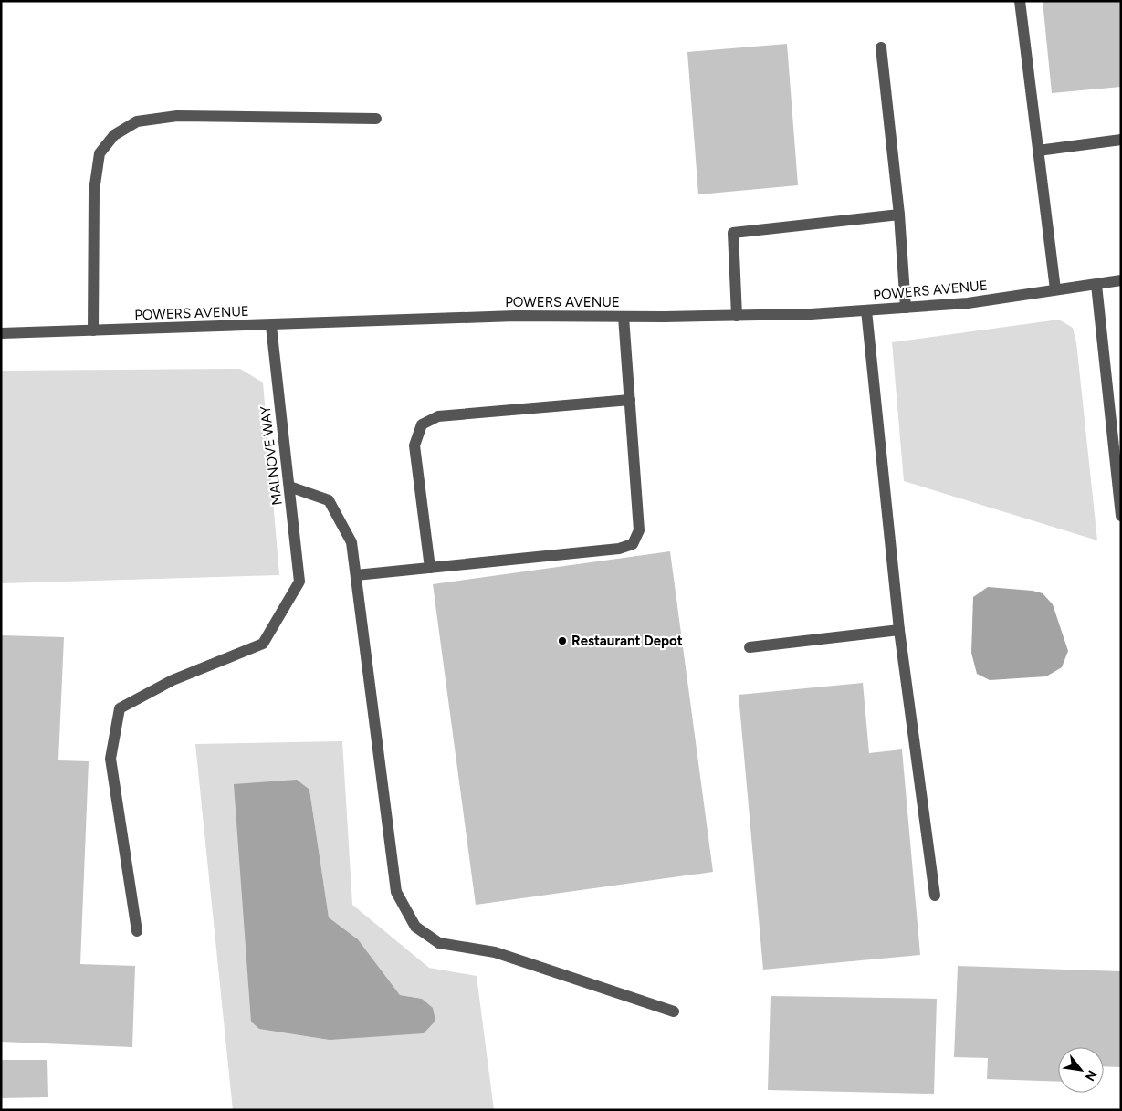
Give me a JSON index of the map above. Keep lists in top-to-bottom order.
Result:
{
  "streets": {
    "street": ["POWERS AVENUE", "MALNOVE WAY"]
  },
  "crossings": [
    ["POWERS AVENUE", "MALNOVE WAY"]
  ],
  "places": ["Restaurant Depot"],
  "north": "bottom right"
}
